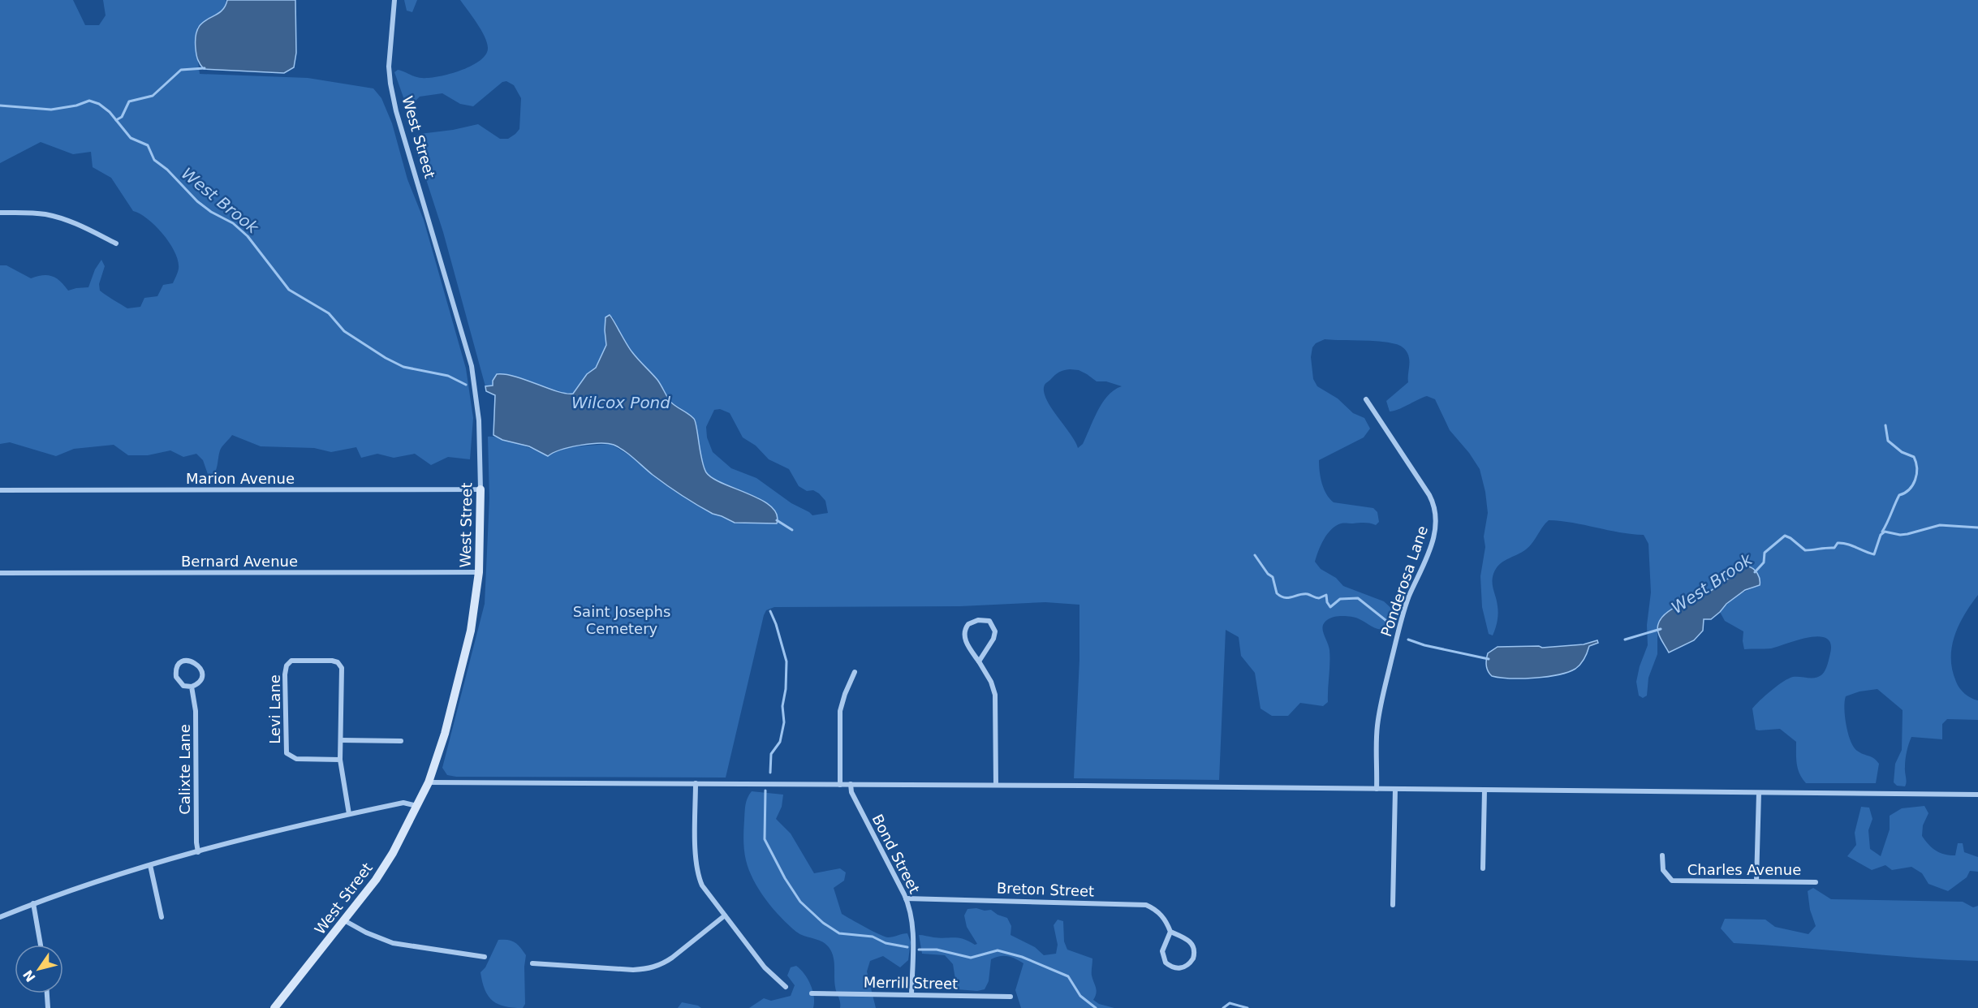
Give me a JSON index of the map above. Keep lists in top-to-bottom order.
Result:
{
  "streets": {
    "street": [
      "West Street",
      "Marion Avenue",
      "Bernard Avenue",
      "Ponderosa Lane",
      "Levi Lane",
      "Calixte Lane",
      "Bond Street",
      "Charles Avenue",
      "Breton Street",
      "Merrill Street"
    ]
  },
  "crossings": [
    ["West Street", "Marion Avenue"],
    ["West Street", "Bernard Avenue"],
    ["Bond Street", "Breton Street"],
    ["Bond Street", "Merrill Street"]
  ],
  "water": ["West Brook", "Wilcox Pond"],
  "parks": ["Saint Josephs Cemetery"],
  "north": "bottom left"
}
